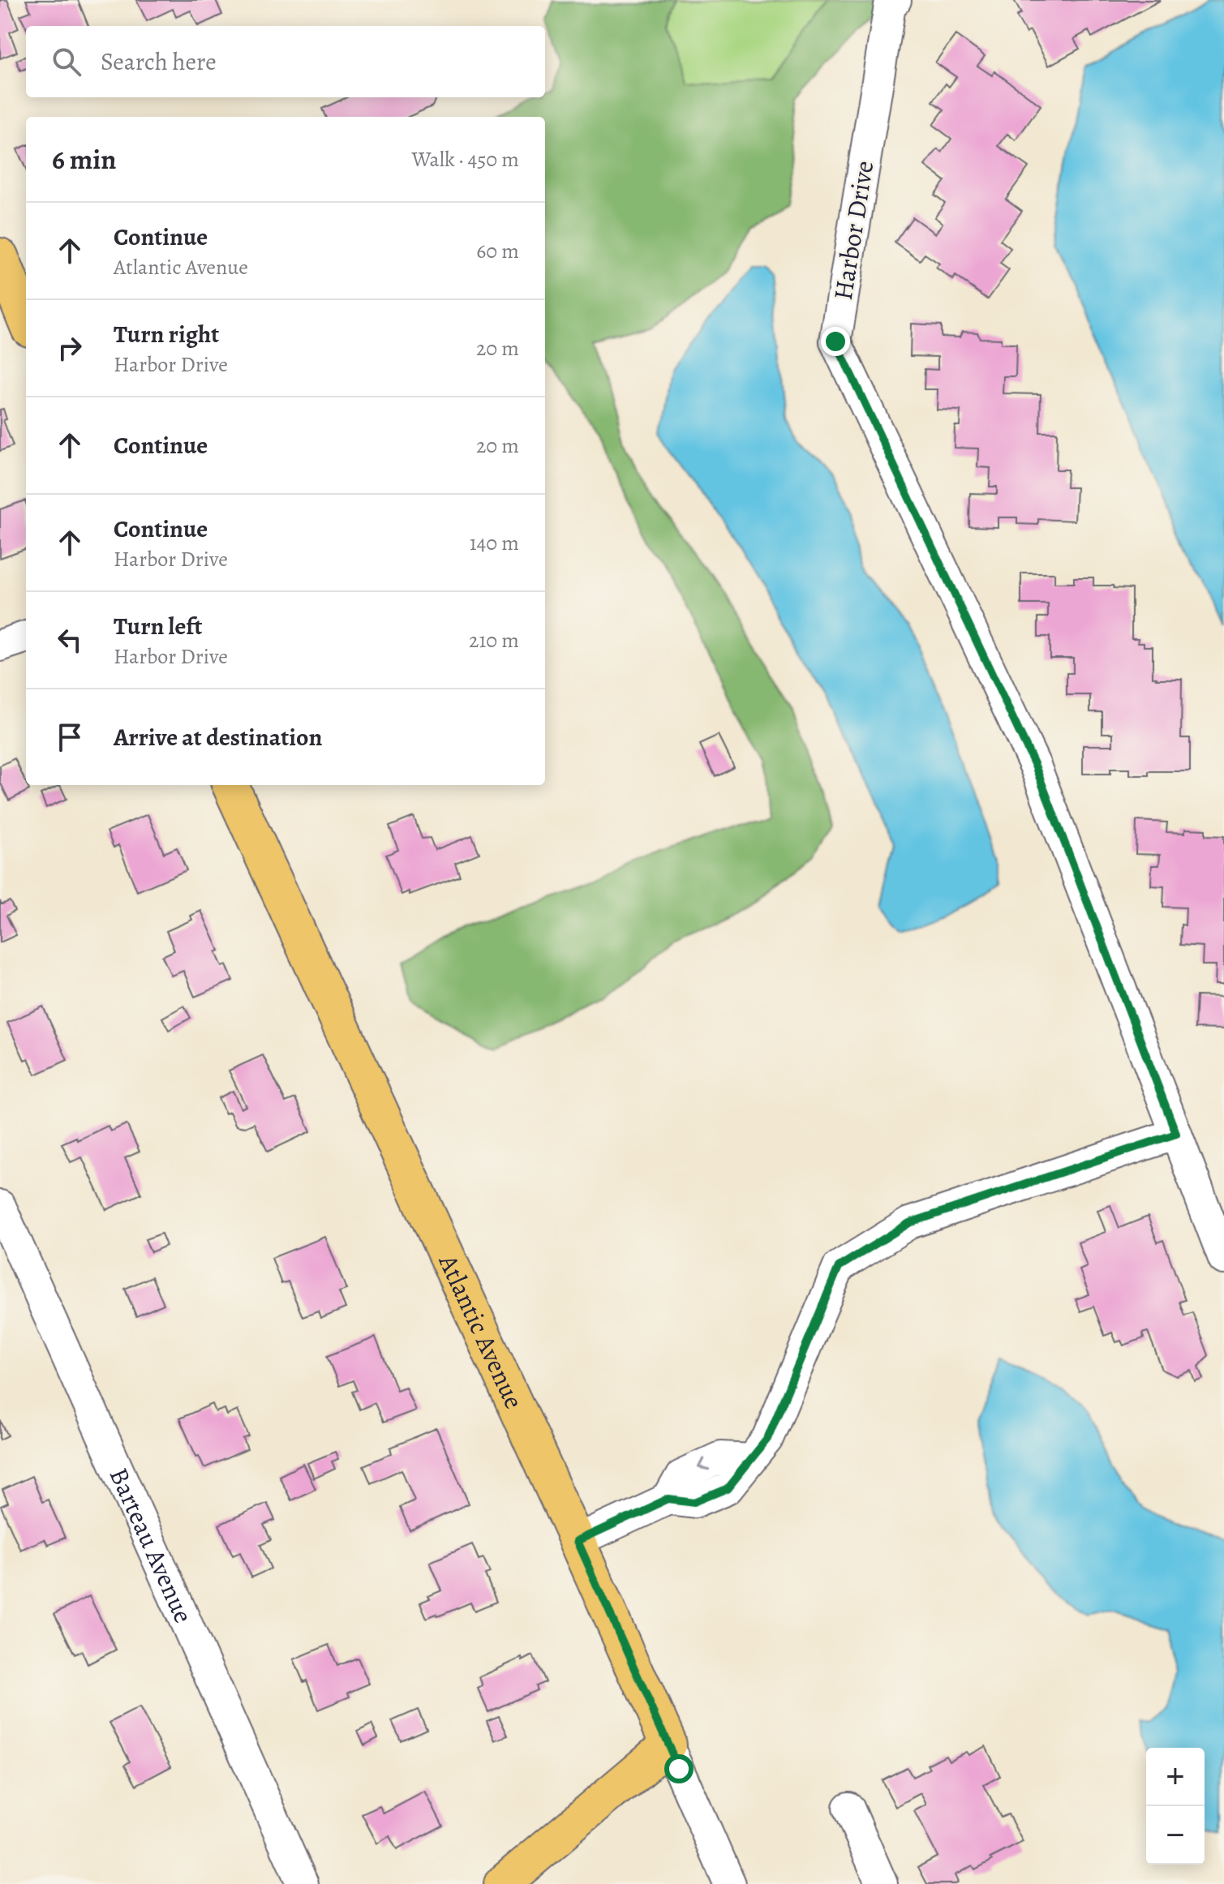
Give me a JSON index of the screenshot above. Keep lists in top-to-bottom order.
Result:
{
  "streets": {
    "main road": ["Atlantic Avenue"],
    "street": ["Harbor Drive", "Barteau Avenue"]
  },
  "page": {
    "search": "Search here",
    "heading": ["6 min", "Walk · 450 m"],
    "list": [
      ["Continue", "Atlantic Avenue", "60 m"],
      ["Turn right", "Harbor Drive", "20 m"],
      ["Continue", "20 m"],
      ["Continue", "Harbor Drive", "140 m"],
      ["Turn left", "Harbor Drive", "210 m"],
      "Arrive at destination"
    ],
    "map_buttons": ["+", "−"]
  }
}
